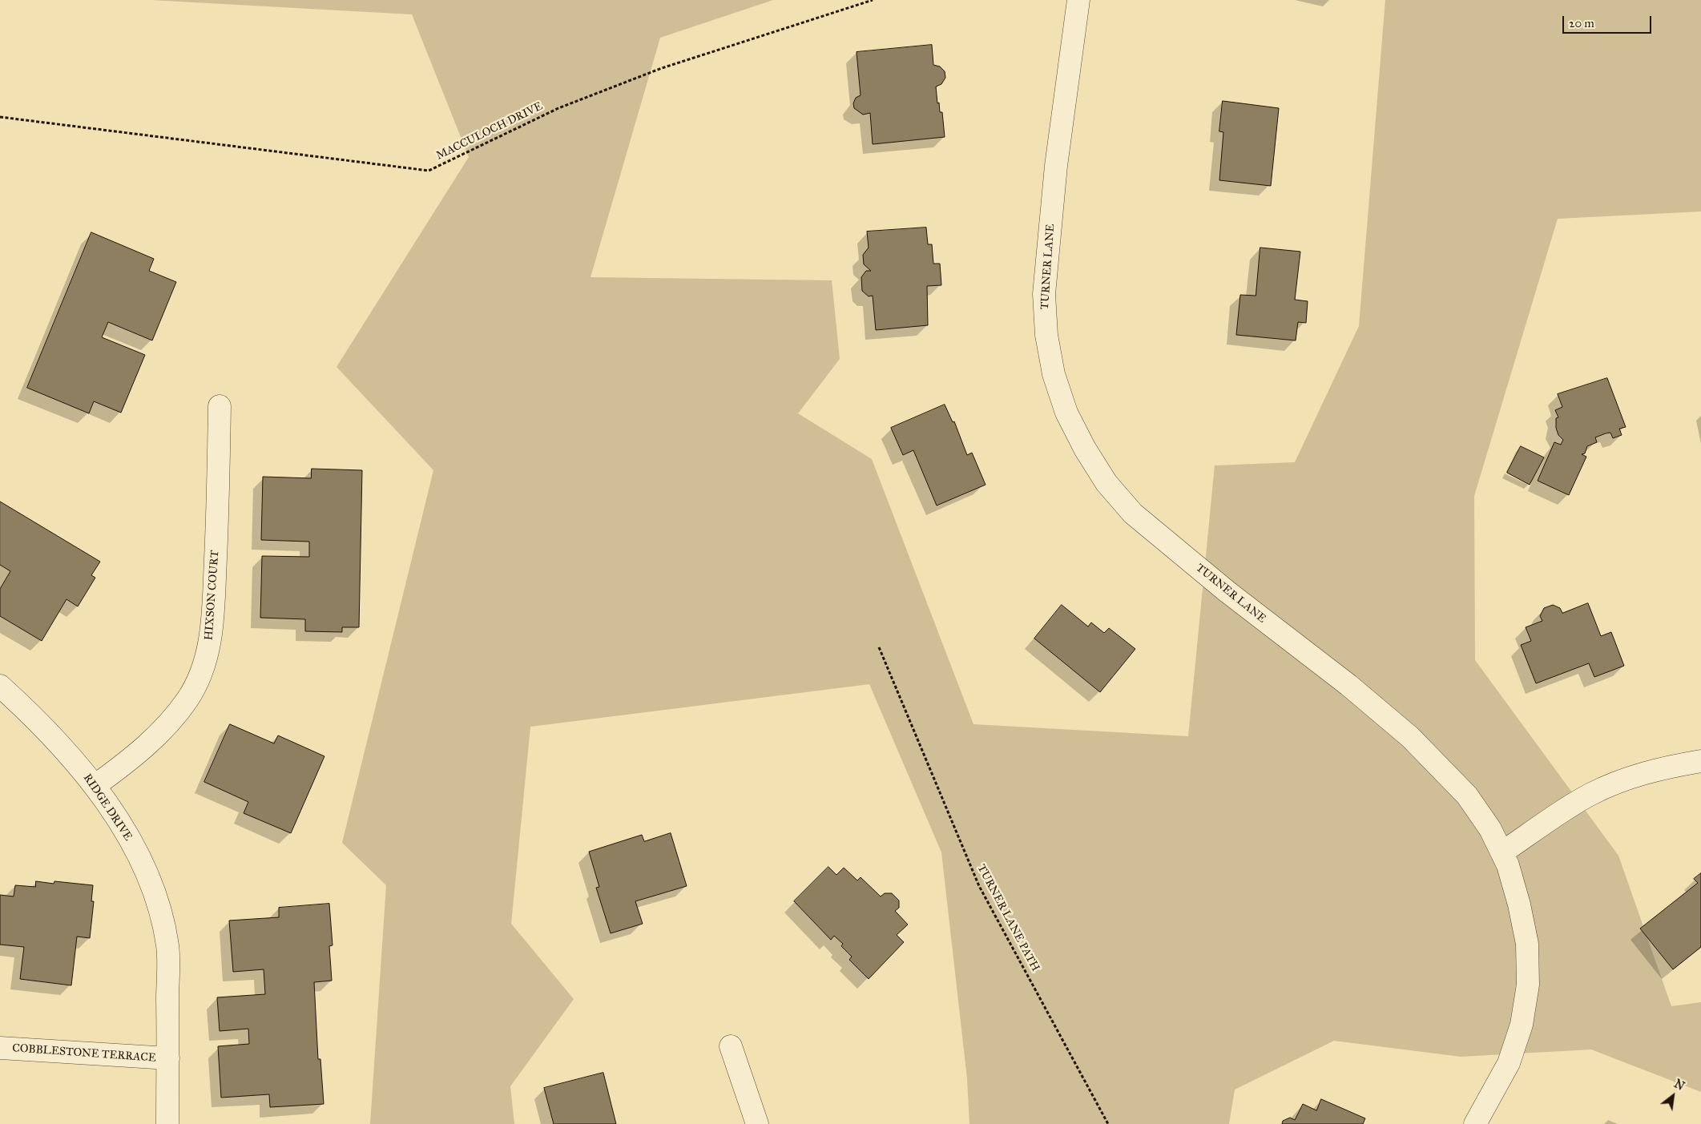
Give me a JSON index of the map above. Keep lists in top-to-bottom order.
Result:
{
  "streets": {
    "street": [
      "TURNER LANE",
      "HIXSON COURT",
      "RIDGE DRIVE",
      "COBBLESTONE TERRACE"
    ],
    "path": ["MACCULOCH DRIVE", "TURNER LANE PATH"]
  },
  "crossings": [
    ["HIXSON COURT", "RIDGE DRIVE"],
    ["RIDGE DRIVE", "COBBLESTONE TERRACE"]
  ],
  "scale_bar": "20 m",
  "north": "top right"
}
